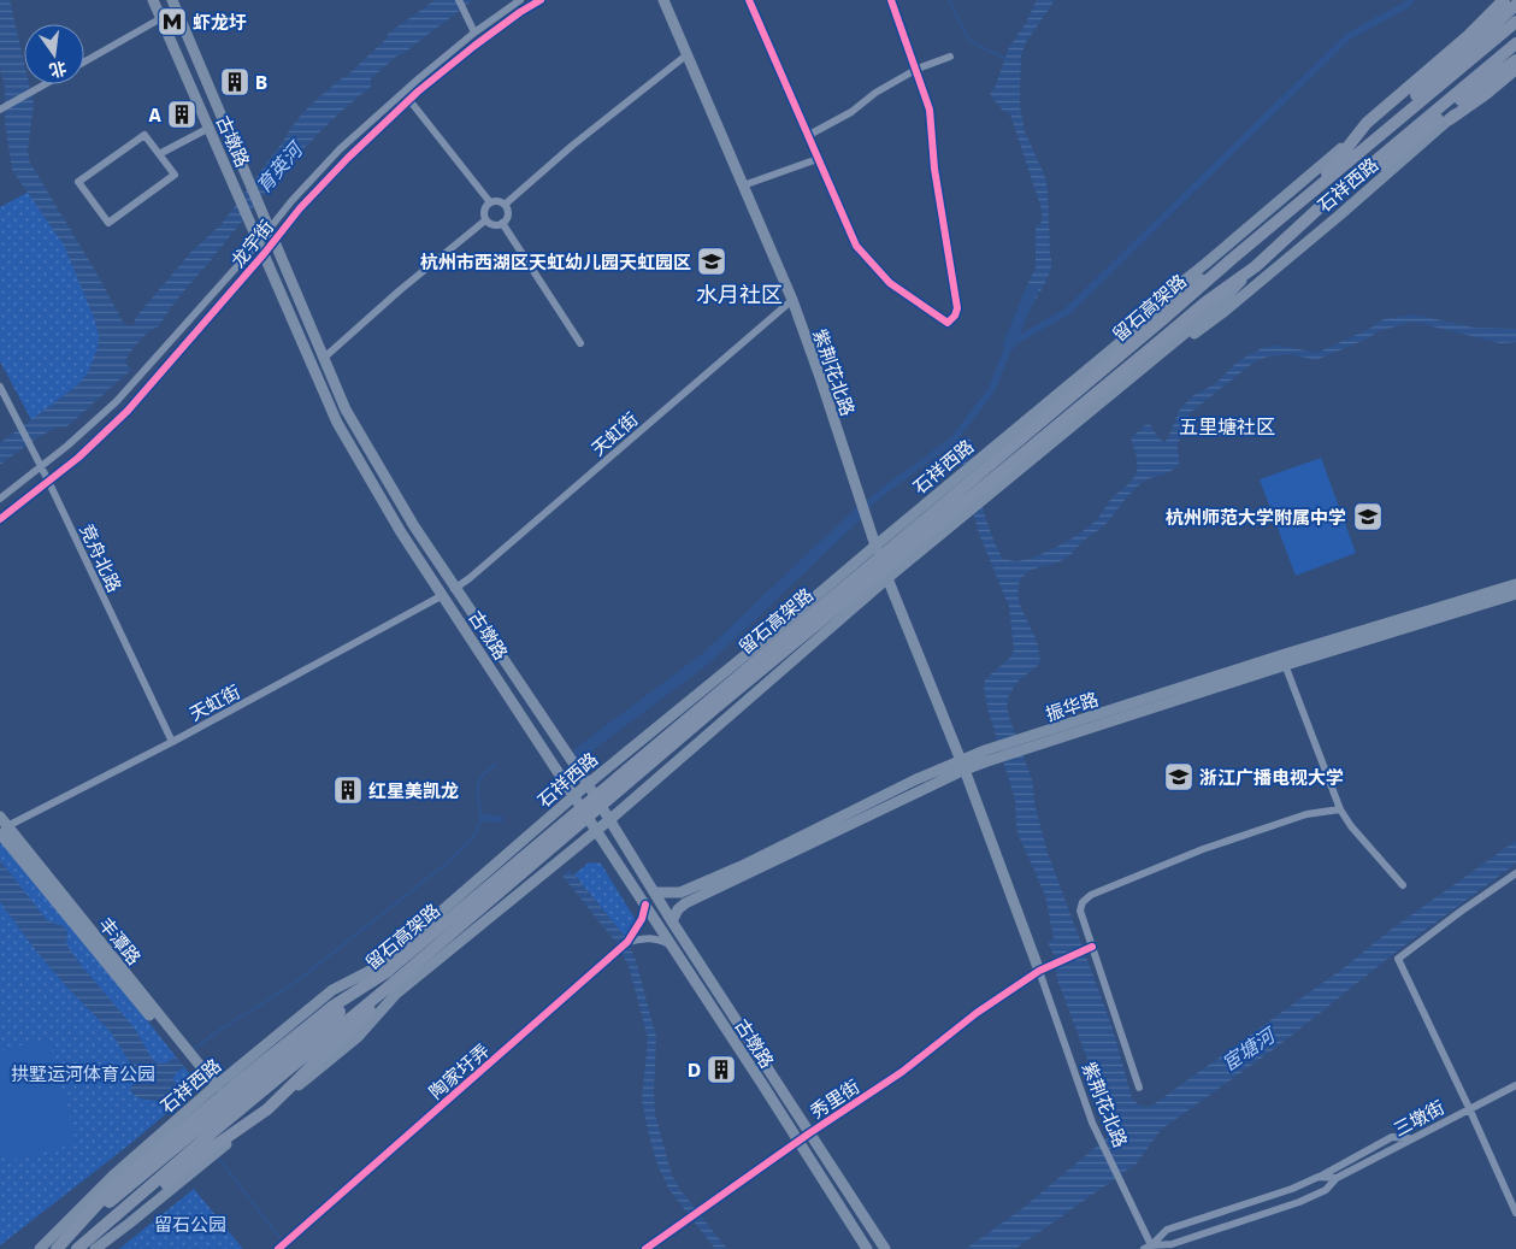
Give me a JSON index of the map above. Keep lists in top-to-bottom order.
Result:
{
  "streets": {
    "highway": ["石祥西路", "留石高架路"],
    "main road": [
      "古墩路",
      "紫荆花北路",
      "振华路",
      "丰潭路"
    ],
    "street": [
      "龙宇街",
      "天虹街",
      "竞舟北路",
      "陶家圩弄",
      "秀里街",
      "三墩街"
    ]
  },
  "crossings": [
    ["古墩路", "石祥西路"],
    ["古墩路", "龙宇街"],
    ["古墩路", "天虹街"],
    ["古墩路", "振华路"],
    ["古墩路", "陶家圩弄"],
    ["古墩路", "秀里街"],
    ["石祥西路", "留石高架路"],
    ["石祥西路", "紫荆花北路"],
    ["石祥西路", "丰潭路"],
    ["龙宇街", "竞舟北路"],
    ["紫荆花北路", "天虹街"],
    ["紫荆花北路", "振华路"],
    ["紫荆花北路", "秀里街"],
    ["紫荆花北路", "三墩街"],
    ["天虹街", "竞舟北路"],
    ["天虹街", "丰潭路"]
  ],
  "districts": ["水月社区", "五里塘社区"],
  "water": ["育英河", "宦塘河"],
  "parks": ["拱墅运河体育公园", "留石公园"],
  "places": {
    "metro station": ["虾龙圩"],
    "building": [
      "B",
      "A",
      "红星美凯龙",
      "D"
    ],
    "school or university": ["杭州市西湖区天虹幼儿园天虹园区", "杭州师范大学附属中学", "浙江广播电视大学"]
  },
  "north": "bottom"
}
